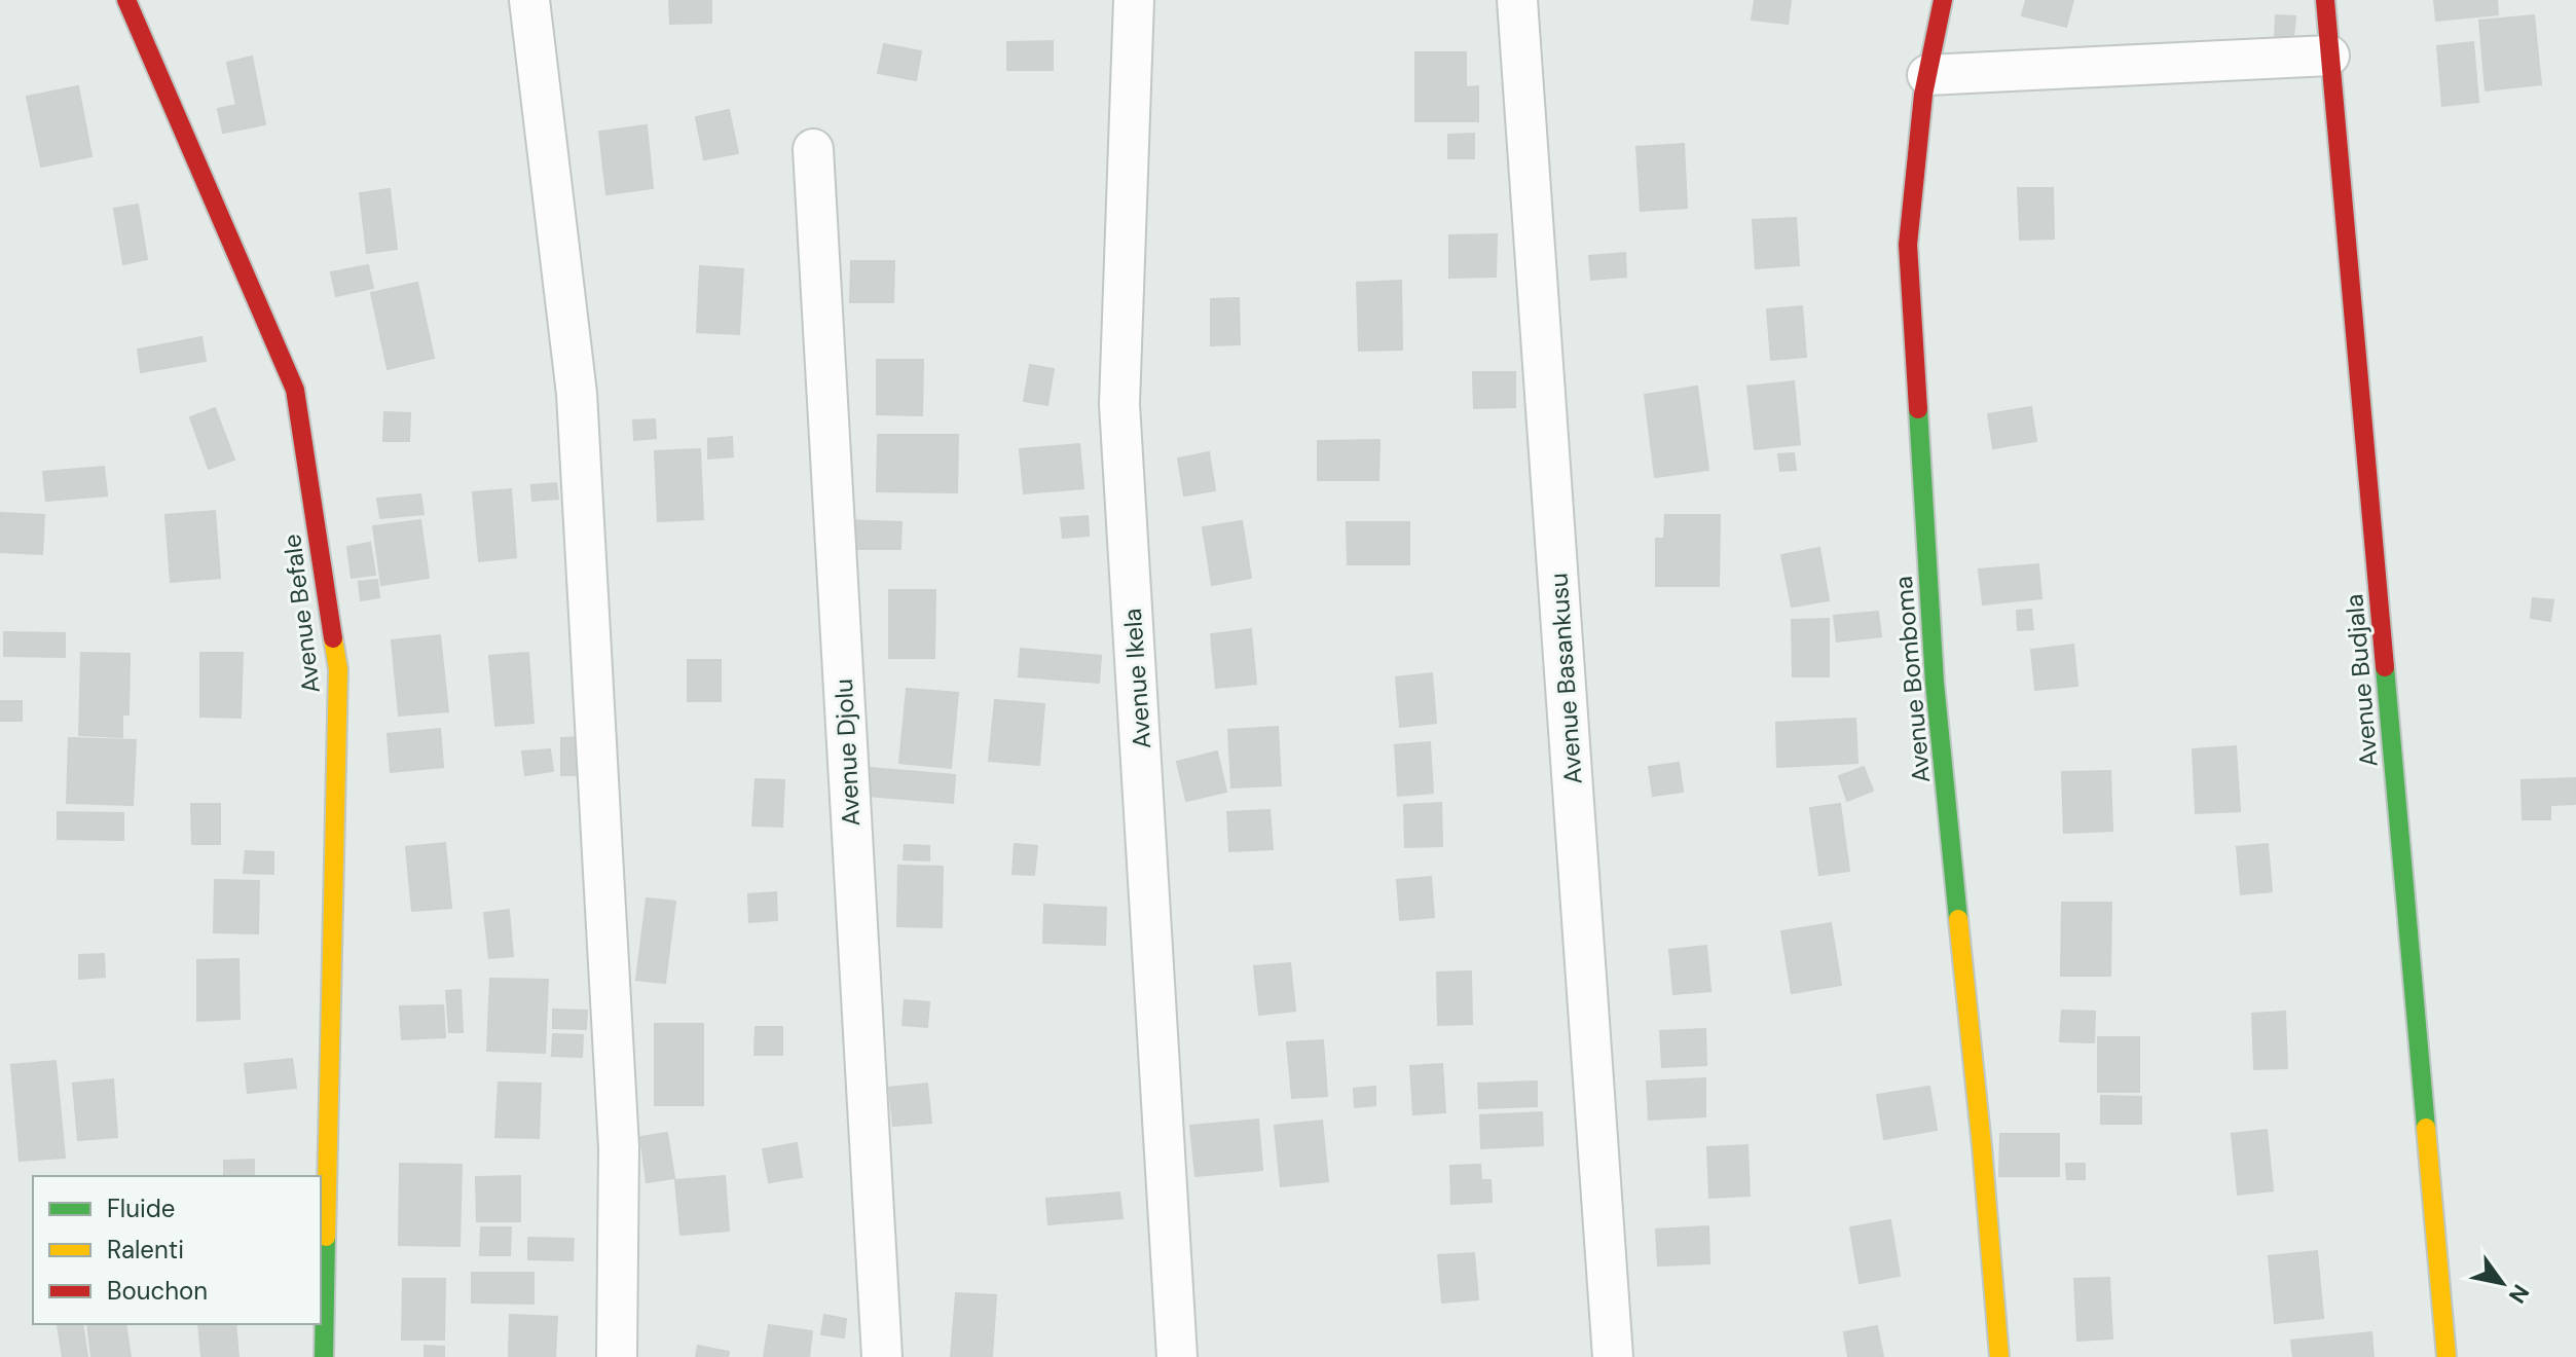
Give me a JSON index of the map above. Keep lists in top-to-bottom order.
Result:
{
  "streets": {
    "street": [
      "Avenue Befale",
      "Avenue Ikela",
      "Avenue Basankusu",
      "Avenue Bomboma",
      "Avenue Budjala",
      "Avenue Djolu"
    ]
  },
  "legend": ["Fluide", "Ralenti", "Bouchon"],
  "north": "bottom right"
}
